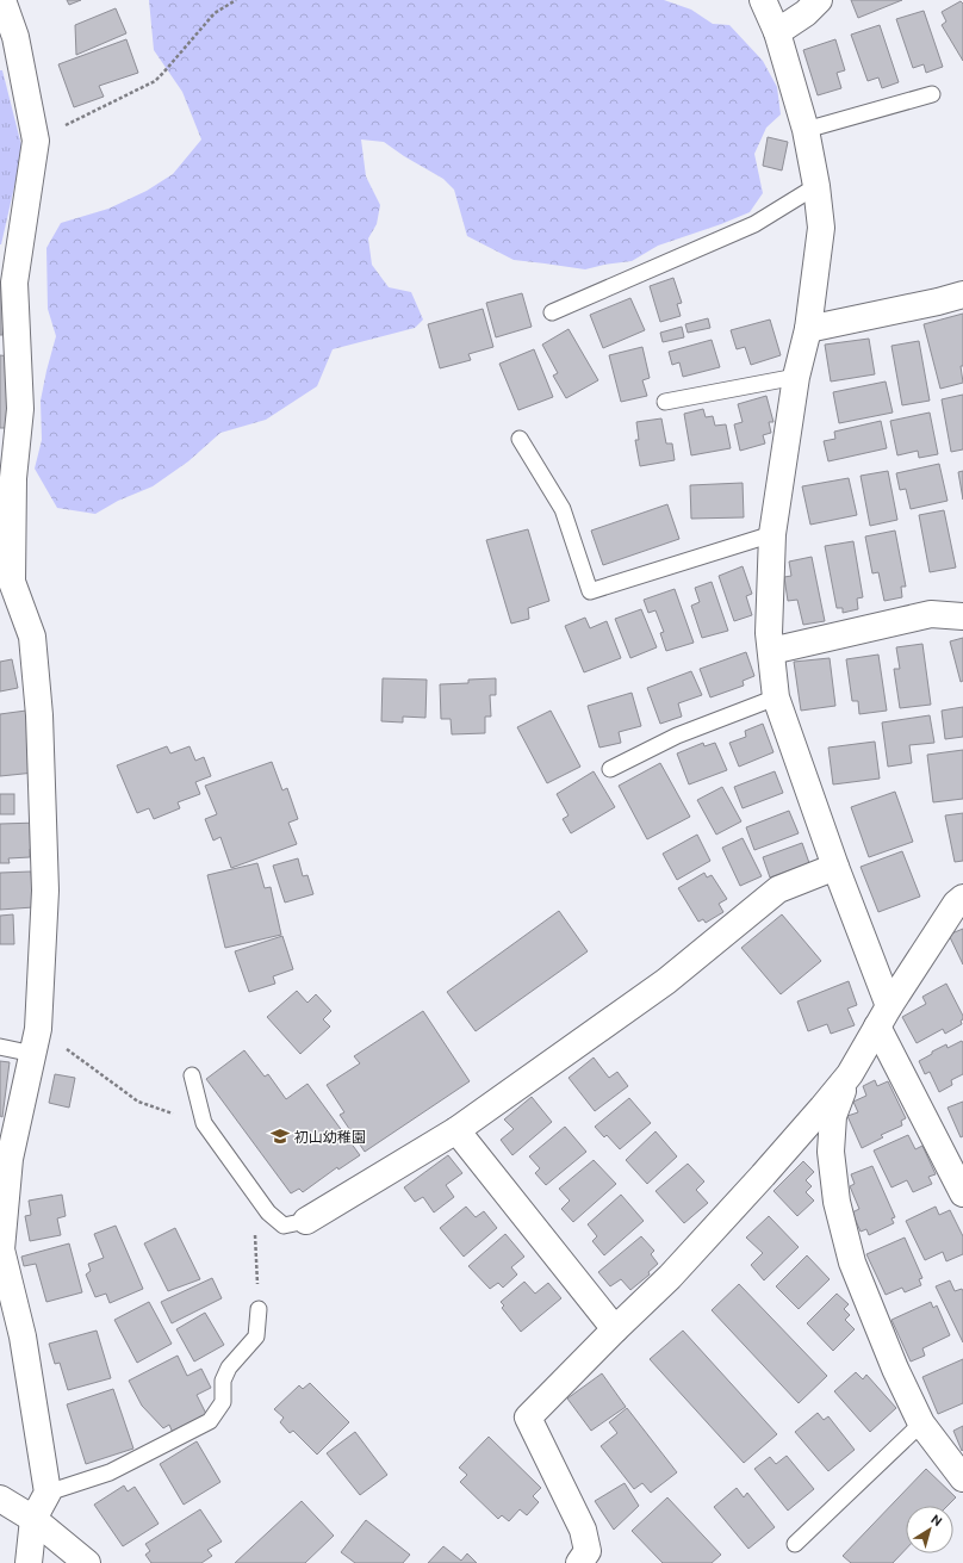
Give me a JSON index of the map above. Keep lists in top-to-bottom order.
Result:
{
  "places": {
    "school or university": ["初山幼稚園"]
  },
  "north": "top right"
}
